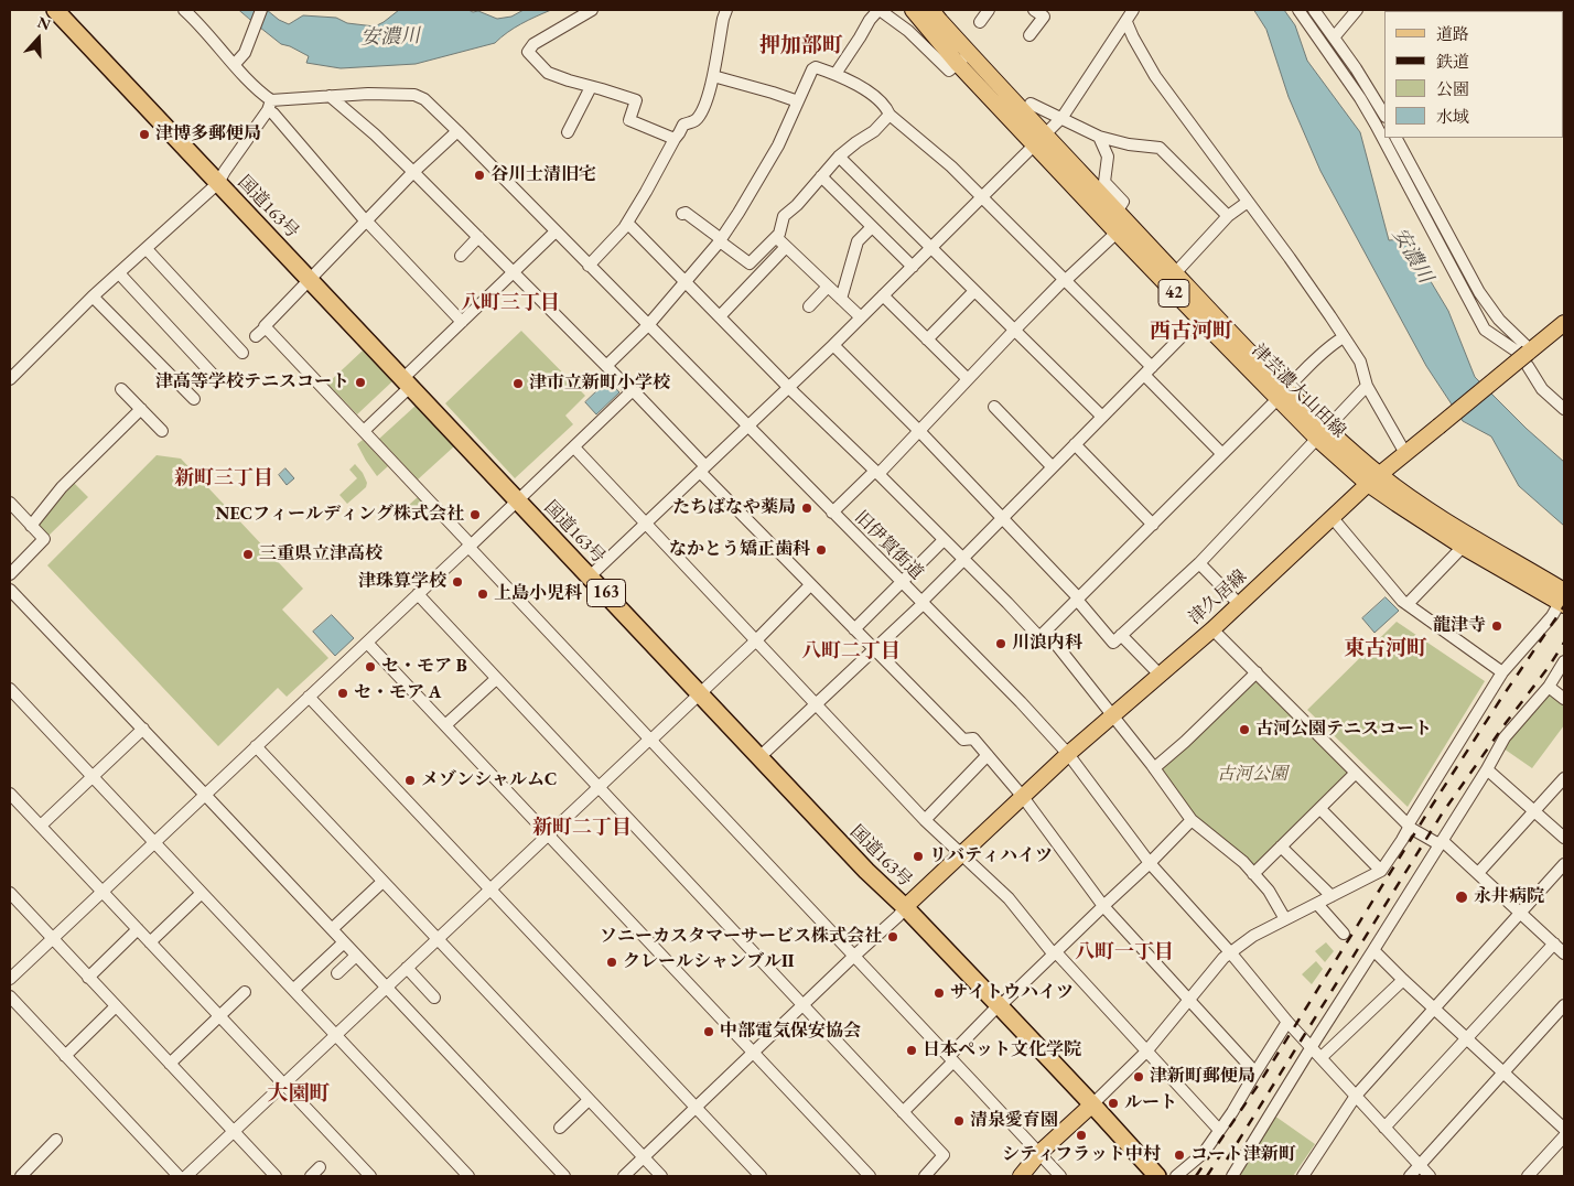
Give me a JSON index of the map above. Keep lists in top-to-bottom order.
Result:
{
  "streets": {
    "highway": ["国道163号", "163"],
    "main road": ["42", "津芸濃大山田線", "津久居線"],
    "street": ["旧伊賀街道"]
  },
  "crossings": [
    ["国道163号", "津久居線"],
    ["津芸濃大山田線", "津久居線"],
    ["旧伊賀街道", "津久居線"]
  ],
  "districts": [
    "押加部町",
    "八町三丁目",
    "西古河町",
    "新町三丁目",
    "東古河町",
    "八町二丁目",
    "新町二丁目",
    "八町一丁目",
    "大園町"
  ],
  "water": ["安濃川"],
  "parks": ["古河公園"],
  "places": [
    "津博多郵便局",
    "谷川士清旧宅",
    "津高等学校テニスコート",
    "津市立新町小学校",
    "たちばなや薬局",
    "NECフィールディング株式会社",
    "なかとう矯正歯科",
    "三重県立津高校",
    "津珠算学校",
    "上島小児科",
    "龍津寺",
    "川浪内科",
    "セ・モア B",
    "セ・モア A",
    "古河公園テニスコート",
    "メゾンシャルムC",
    "リバティハイツ",
    "永井病院",
    "ソニーカスタマーサービス株式会社",
    "クレールシャンブルⅡ",
    "サイトウハイツ",
    "中部電気保安協会",
    "日本ペット文化学院",
    "津新町郵便局",
    "ルート",
    "清泉愛育園",
    "シティフラット中村",
    "コート津新町"
  ],
  "legend": [
    "道路",
    "鉄道",
    "公園",
    "水域"
  ],
  "north": "top"
}
